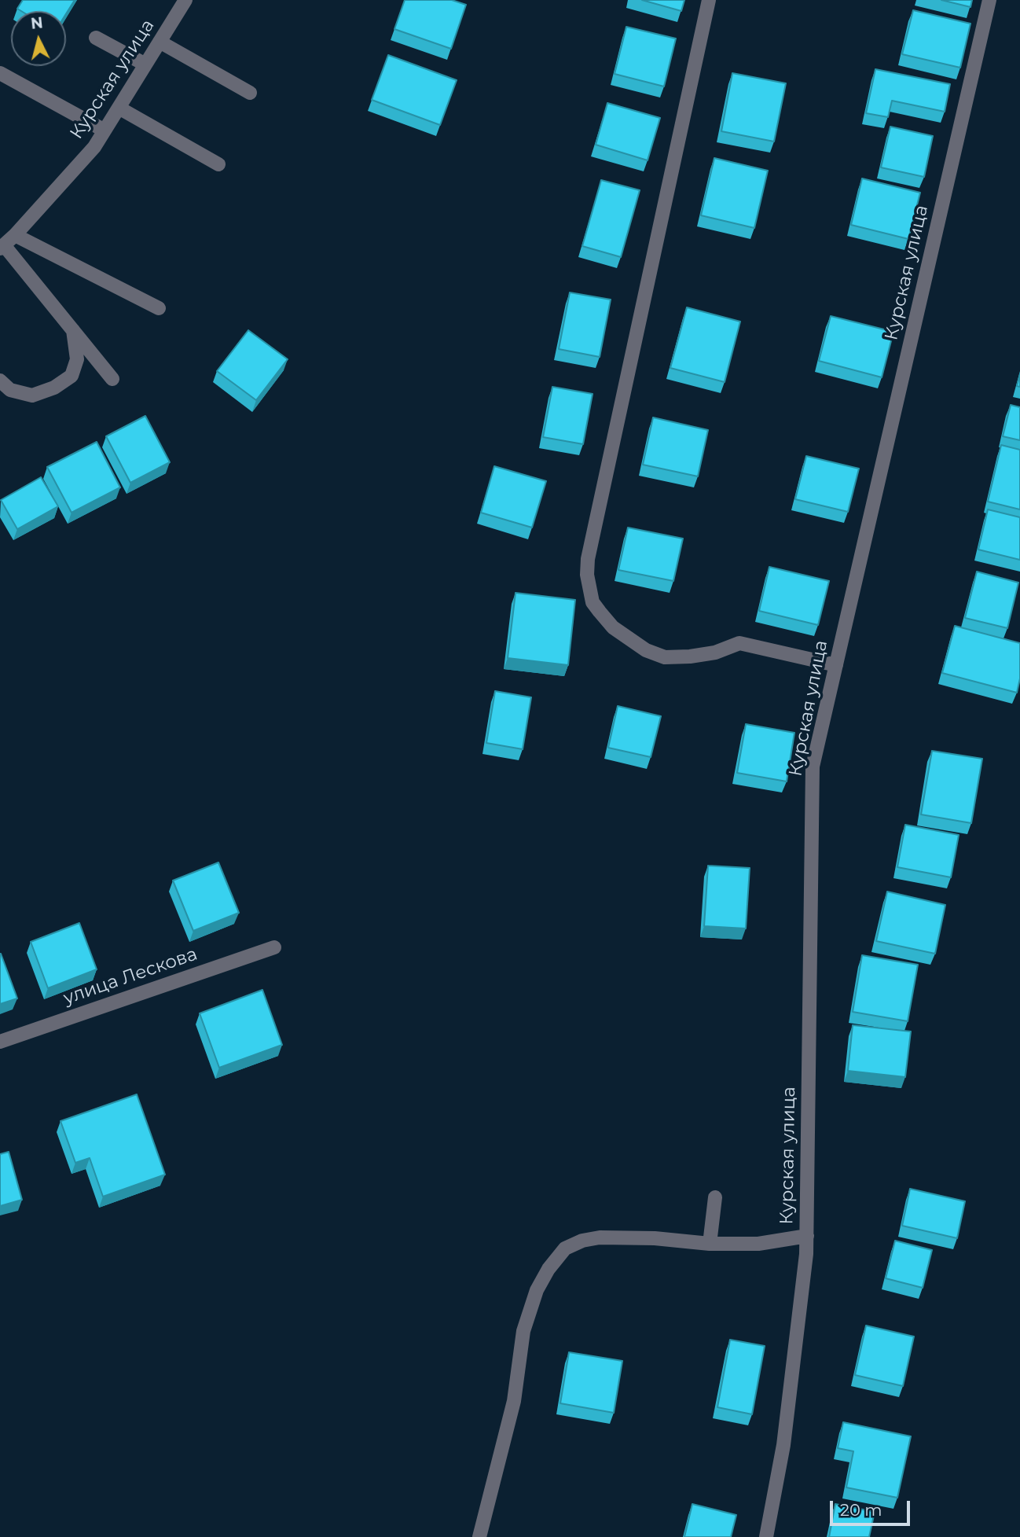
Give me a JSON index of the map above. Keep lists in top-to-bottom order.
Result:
{
  "streets": {
    "street": ["Курская улица", "улица Лескова"]
  },
  "scale_bar": "20 m",
  "north": "top"
}
